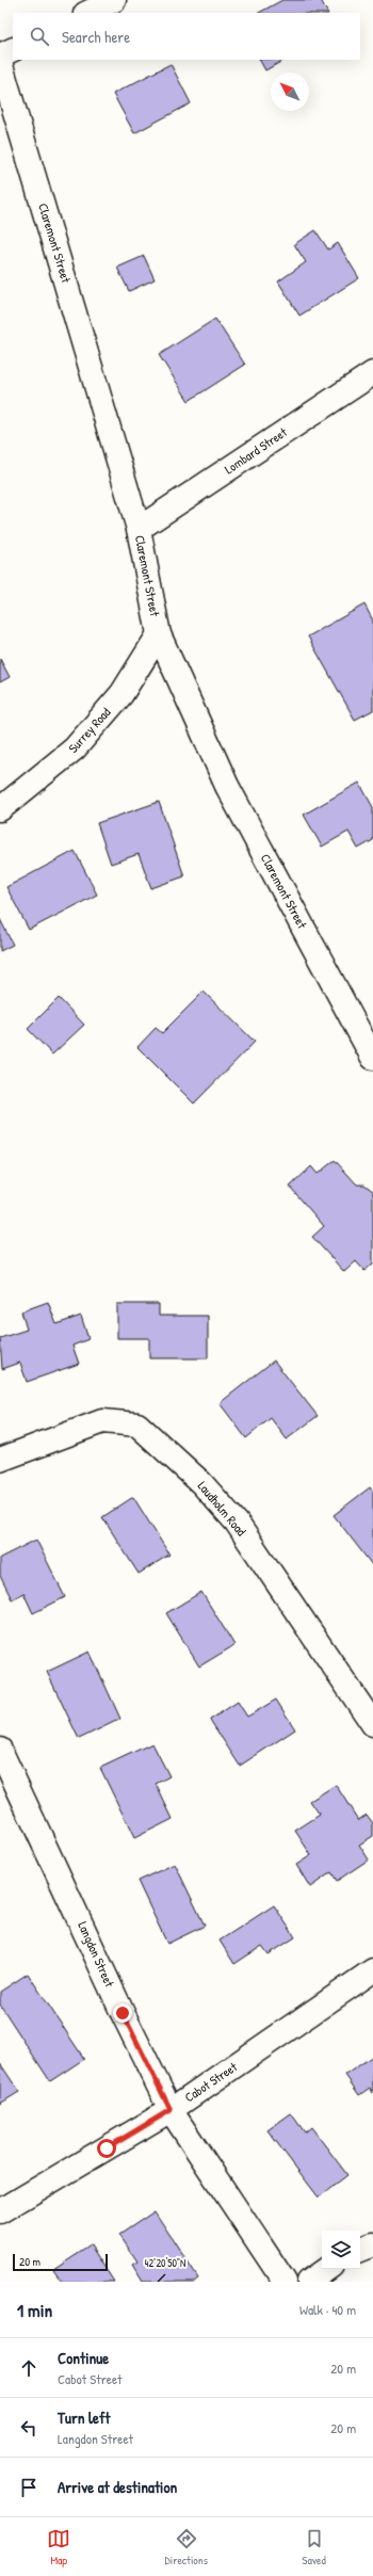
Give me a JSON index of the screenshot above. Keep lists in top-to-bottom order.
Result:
{
  "streets": {
    "street": [
      "Claremont Street",
      "Lombard Street",
      "Surrey Road",
      "Laudholm Road",
      "Langdon Street",
      "Cabot Street"
    ]
  },
  "crossings": [
    ["Claremont Street", "Lombard Street"],
    ["Claremont Street", "Surrey Road"],
    ["Langdon Street", "Cabot Street"]
  ],
  "scale_bar": "20 m",
  "north": "top left",
  "page": {
    "search": "Search here",
    "scale": "20 m",
    "heading": ["1 min", "Walk · 40 m"],
    "list": [
      ["Continue", "Cabot Street", "20 m"],
      ["Turn left", "Langdon Street", "20 m"],
      "Arrive at destination"
    ],
    "nav": ["Map", "Directions", "Saved"]
  },
  "coordinates": ["42°20'50\"N"]
}
